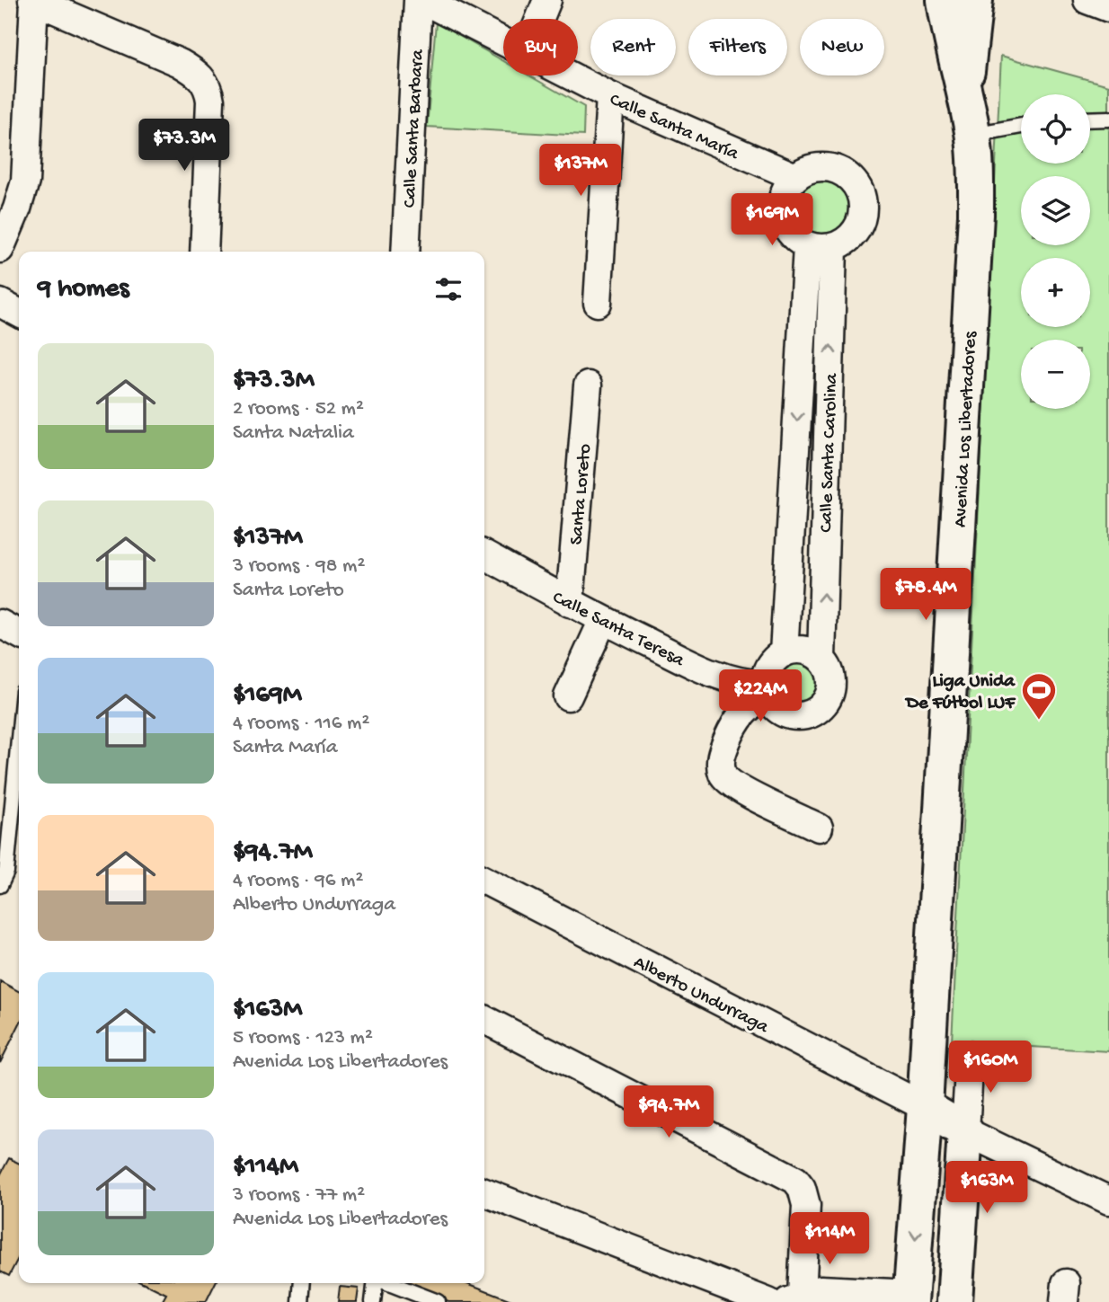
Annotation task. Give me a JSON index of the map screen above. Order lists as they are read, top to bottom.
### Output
{
  "streets": {
    "street": [
      "Calle Santa María",
      "Calle Santa Barbara",
      "Avenida Los Libertadores",
      "Calle Santa Carolina",
      "Santa Loreto",
      "Calle Santa Teresa",
      "Alberto Undurraga"
    ]
  },
  "crossings": [
    ["Calle Santa María", "Calle Santa Barbara"],
    ["Calle Santa María", "Calle Santa Carolina"],
    ["Avenida Los Libertadores", "Alberto Undurraga"],
    ["Calle Santa Carolina", "Calle Santa Teresa"],
    ["Santa Loreto", "Calle Santa Teresa"]
  ],
  "places": {
    "sports": ["Liga Unida De Fútbol LUF"]
  },
  "page": {
    "chip": [
      "Buy",
      "Rent",
      "Filters",
      "New"
    ],
    "map_buttons": ["+", "−"],
    "price": [
      "$73.3M",
      "$137M",
      "$169M",
      "$78.4M",
      "$224M",
      "$160M",
      "$94.7M",
      "$163M",
      "$114M"
    ],
    "heading": "9 homes",
    "list": [
      {
        "name": "$73.3M",
        "note": "2 rooms · 52 m² · Santa Natalia"
      },
      {
        "name": "$137M",
        "note": "3 rooms · 98 m² · Santa Loreto"
      },
      {
        "name": "$169M",
        "note": "4 rooms · 116 m² · Santa María"
      },
      {
        "name": "$94.7M",
        "note": "4 rooms · 96 m² · Alberto Undurraga"
      },
      {
        "name": "$163M",
        "note": "5 rooms · 123 m² · Avenida Los Libertadores"
      },
      {
        "name": "$114M",
        "note": "3 rooms · 77 m² · Avenida Los Libertadores"
      }
    ]
  }
}
